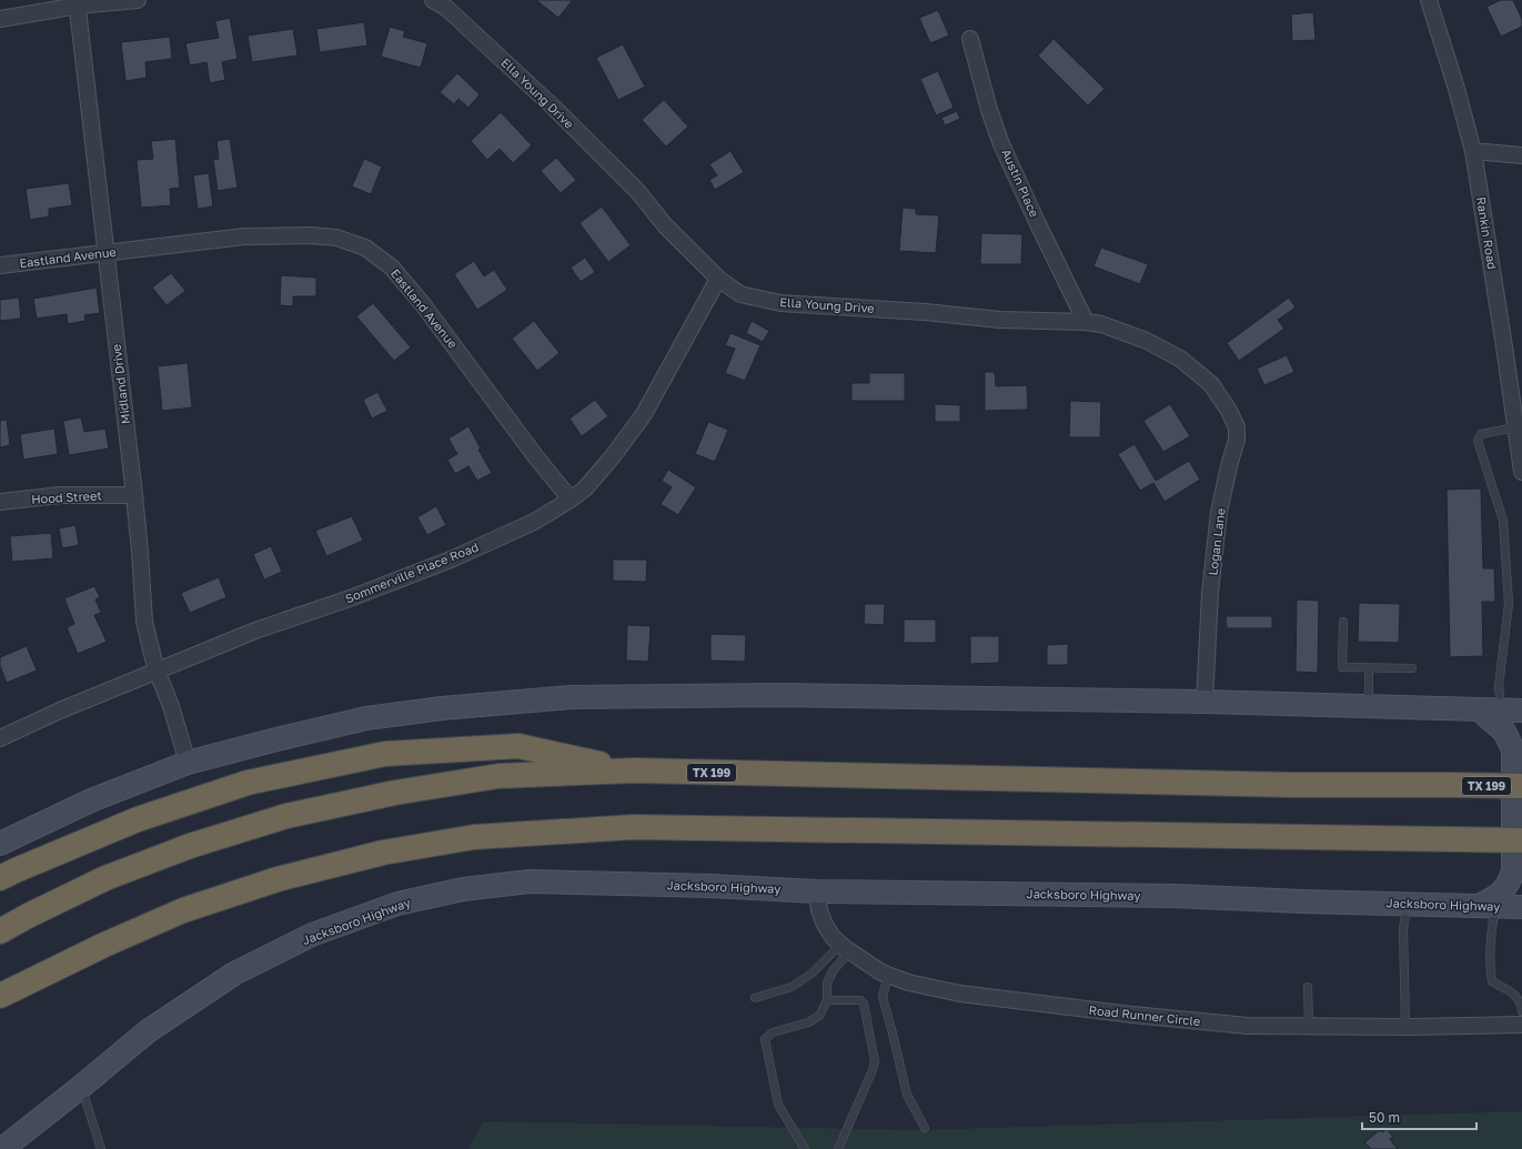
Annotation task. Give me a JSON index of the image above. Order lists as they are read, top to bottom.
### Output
{
  "streets": {
    "highway": ["TX 199"],
    "main road": ["Jacksboro Highway"],
    "street": [
      "Ella Young Drive",
      "Austin Place",
      "Rankin Road",
      "Eastland Avenue",
      "Midland Drive",
      "Hood Street",
      "Logan Lane",
      "Sommerville Place Road",
      "Road Runner Circle"
    ]
  },
  "crossings": [
    ["Ella Young Drive", "Austin Place"],
    ["Ella Young Drive", "Logan Lane"],
    ["Ella Young Drive", "Sommerville Place Road"],
    ["Eastland Avenue", "Midland Drive"],
    ["Eastland Avenue", "Sommerville Place Road"],
    ["Midland Drive", "Hood Street"],
    ["Midland Drive", "Sommerville Place Road"],
    ["Jacksboro Highway", "Road Runner Circle"]
  ],
  "scale_bar": "50 m"
}
